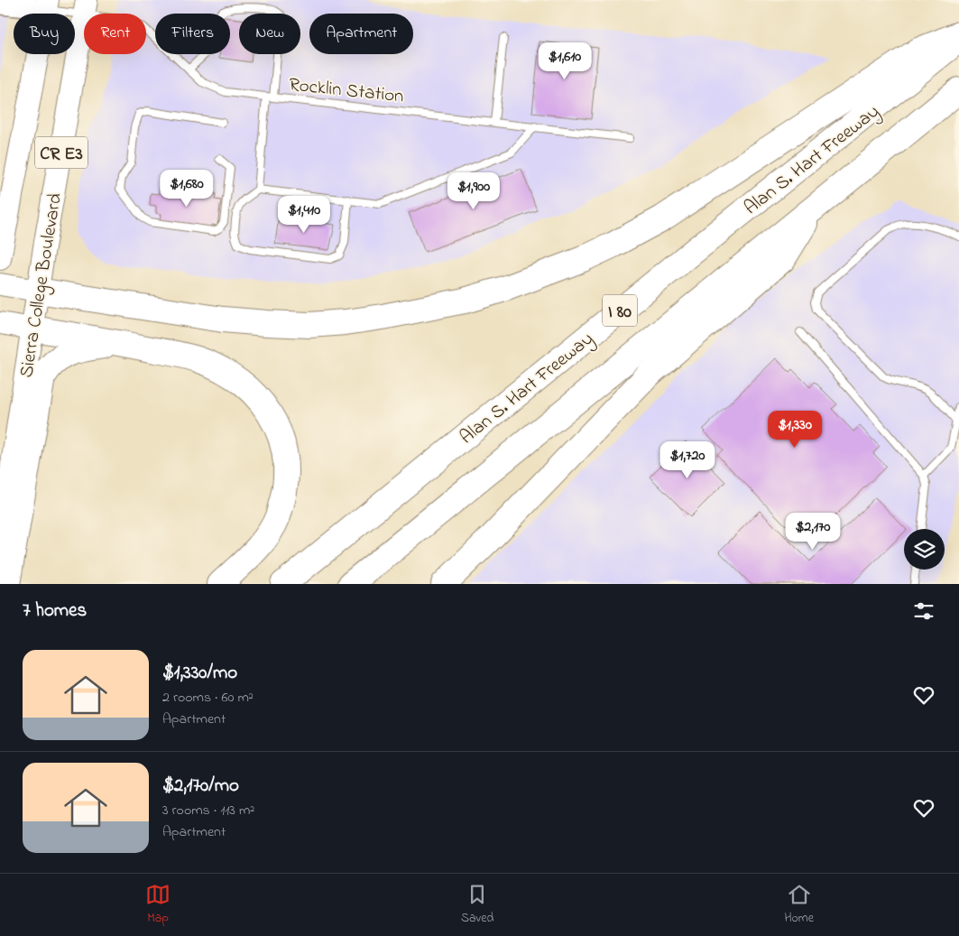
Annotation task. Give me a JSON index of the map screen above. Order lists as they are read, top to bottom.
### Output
{
  "streets": {
    "highway": ["Alan S. Hart Freeway", "I 80"],
    "main road": ["CR E3", "Sierra College Boulevard"],
    "lane": ["Rocklin Station"]
  },
  "crossings": [
    ["Rocklin Station", "CR E3"],
    ["Rocklin Station", "Sierra College Boulevard"]
  ],
  "page": {
    "chip": [
      "Buy",
      "Rent",
      "Filters",
      "New",
      "Apartment"
    ],
    "price": [
      "$1,610",
      "$1,680",
      "$1,900",
      "$1,410",
      "$1,330",
      "$1,720",
      "$2,170"
    ],
    "heading": "7 homes",
    "list": [
      {
        "name": "$1,330/mo",
        "note": "2 rooms · 60 m² · Apartment"
      },
      {
        "name": "$2,170/mo",
        "note": "3 rooms · 113 m² · Apartment"
      }
    ],
    "tabs": ["Map", "Saved", "Home"]
  }
}
